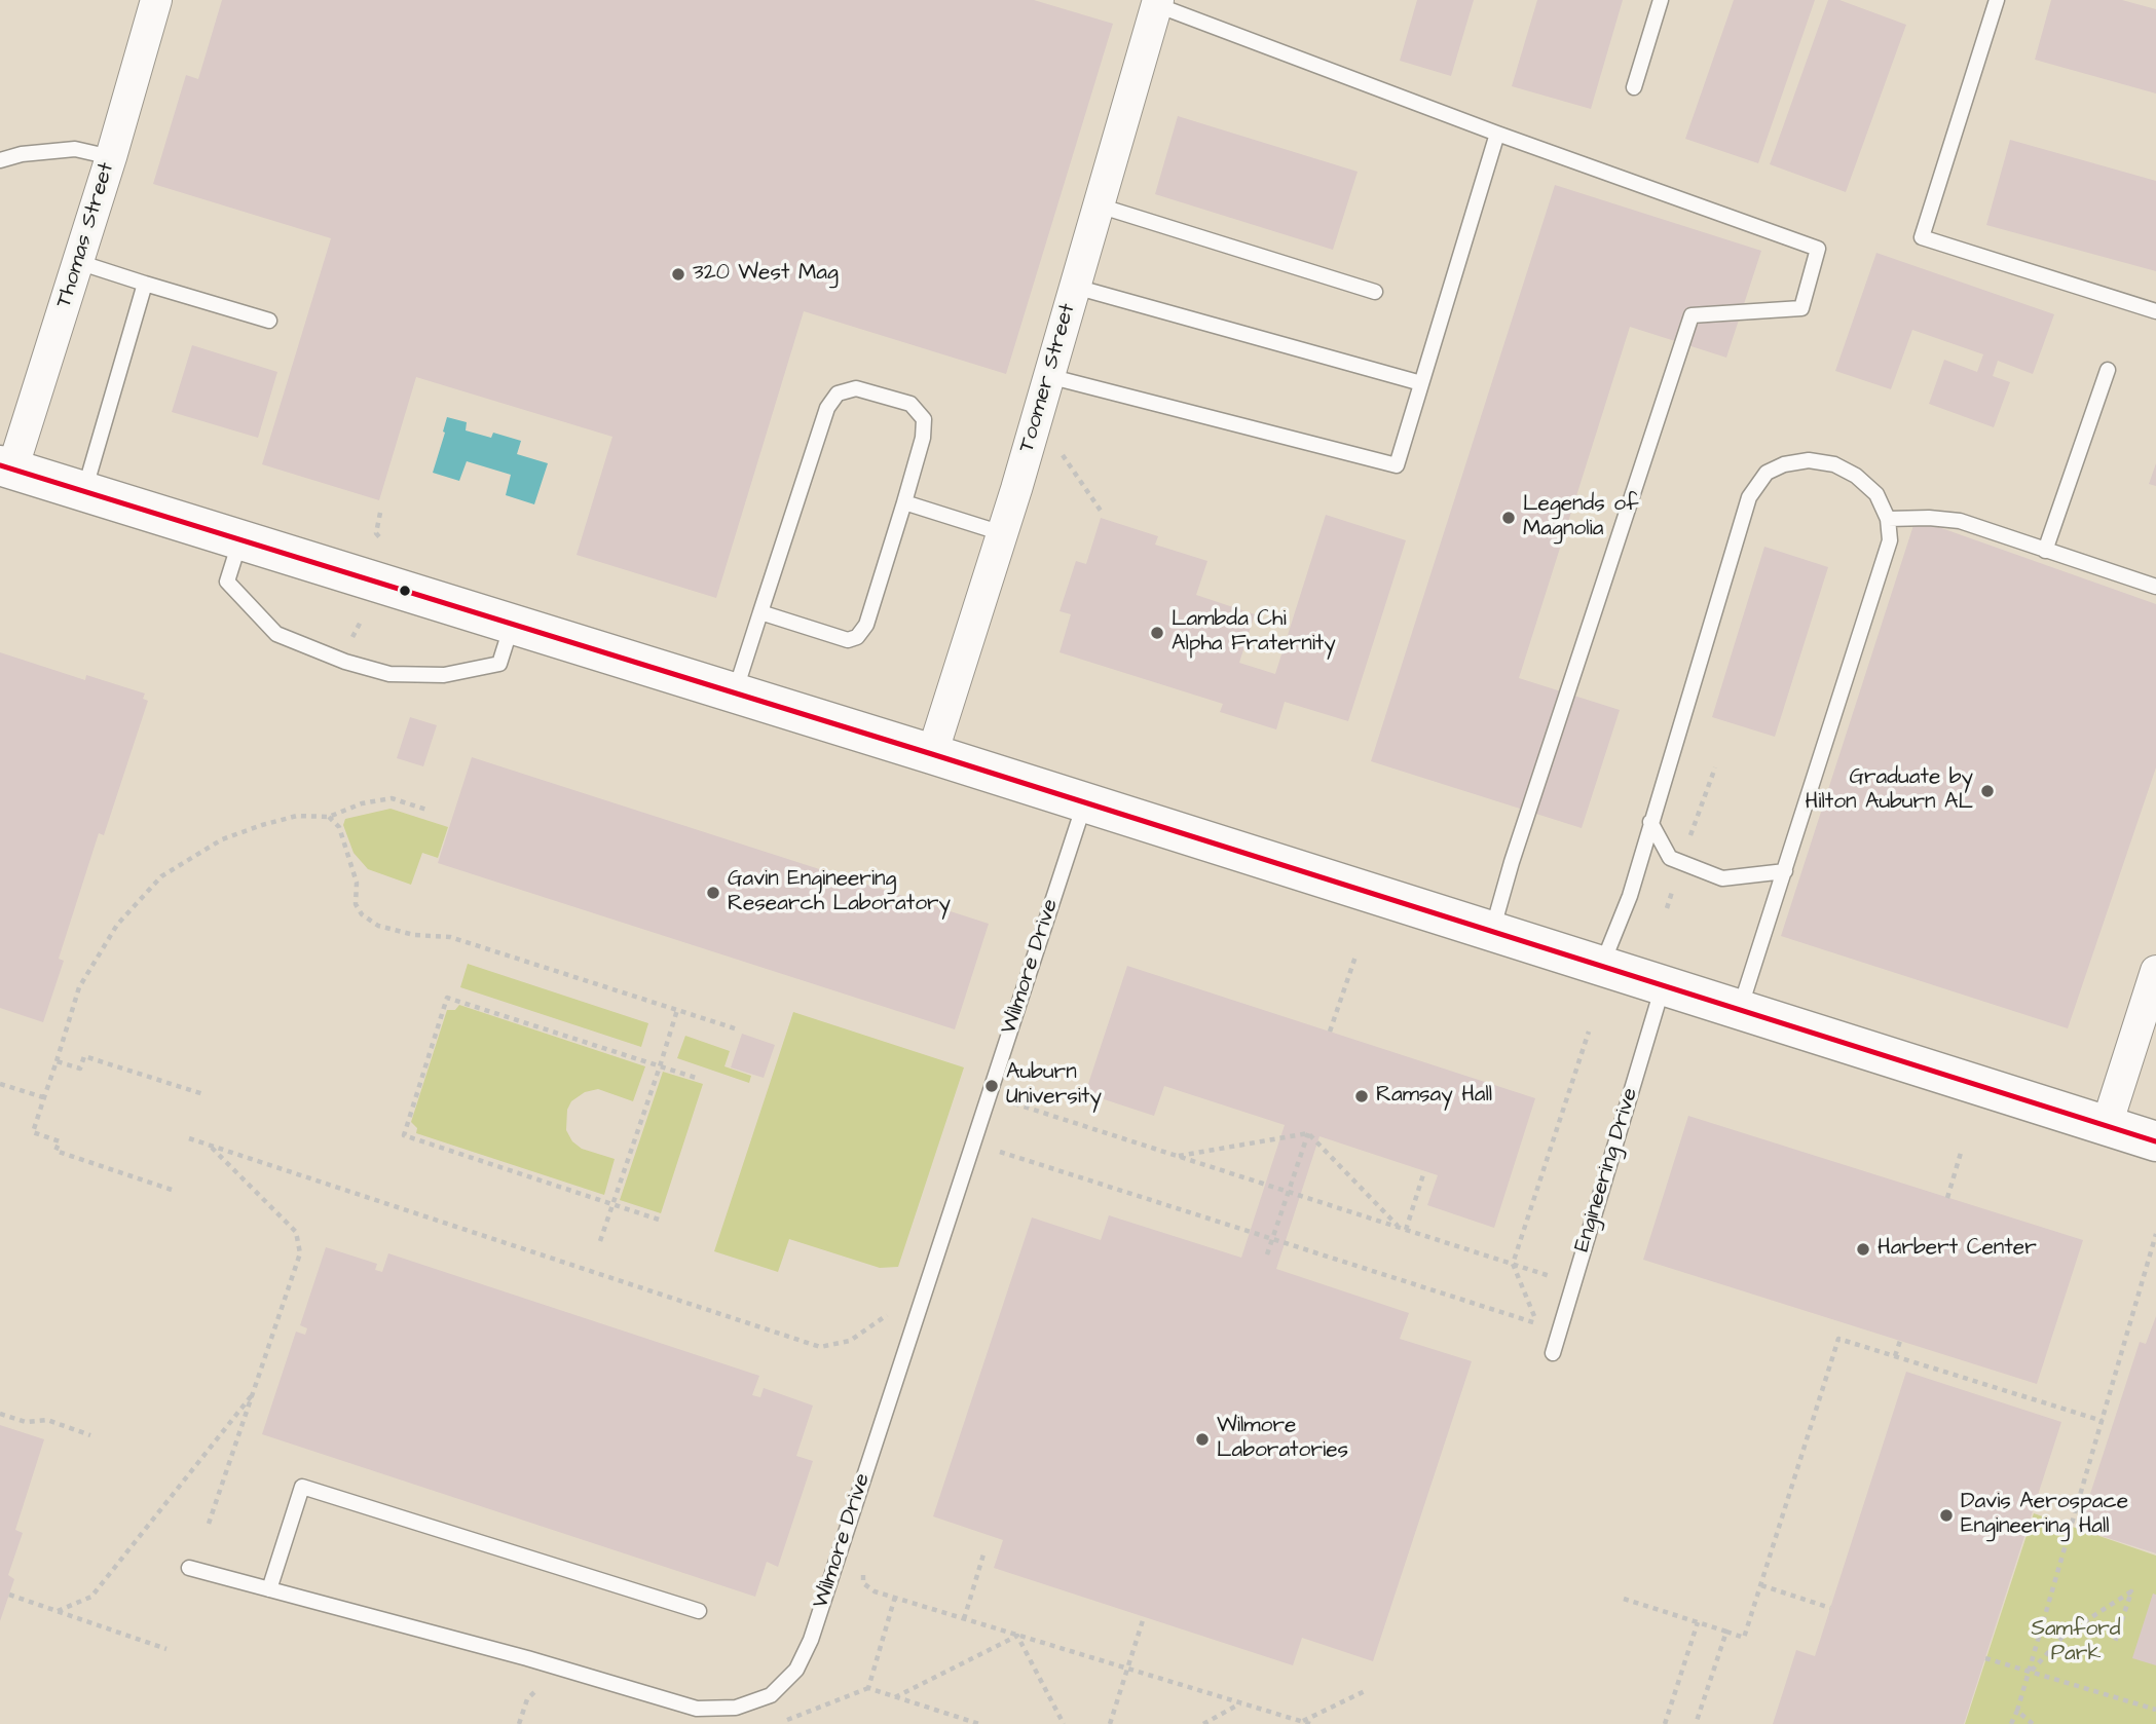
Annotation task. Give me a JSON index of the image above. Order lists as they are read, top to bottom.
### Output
{
  "streets": {
    "street": ["Thomas Street", "Toomer Street"],
    "lane": ["Wilmore Drive", "Engineering Drive"]
  },
  "parks": ["Samford Park"],
  "places": [
    "320 West Mag",
    "Legends of Magnolia",
    "Lambda Chi Alpha Fraternity",
    "Graduate by Hilton Auburn AL",
    "Gavin Engineering Research Laboratory",
    "Auburn University",
    "Ramsay Hall",
    "Harbert Center",
    "Wilmore Laboratories",
    "Davis Aerospace Engineering Hall"
  ]
}
